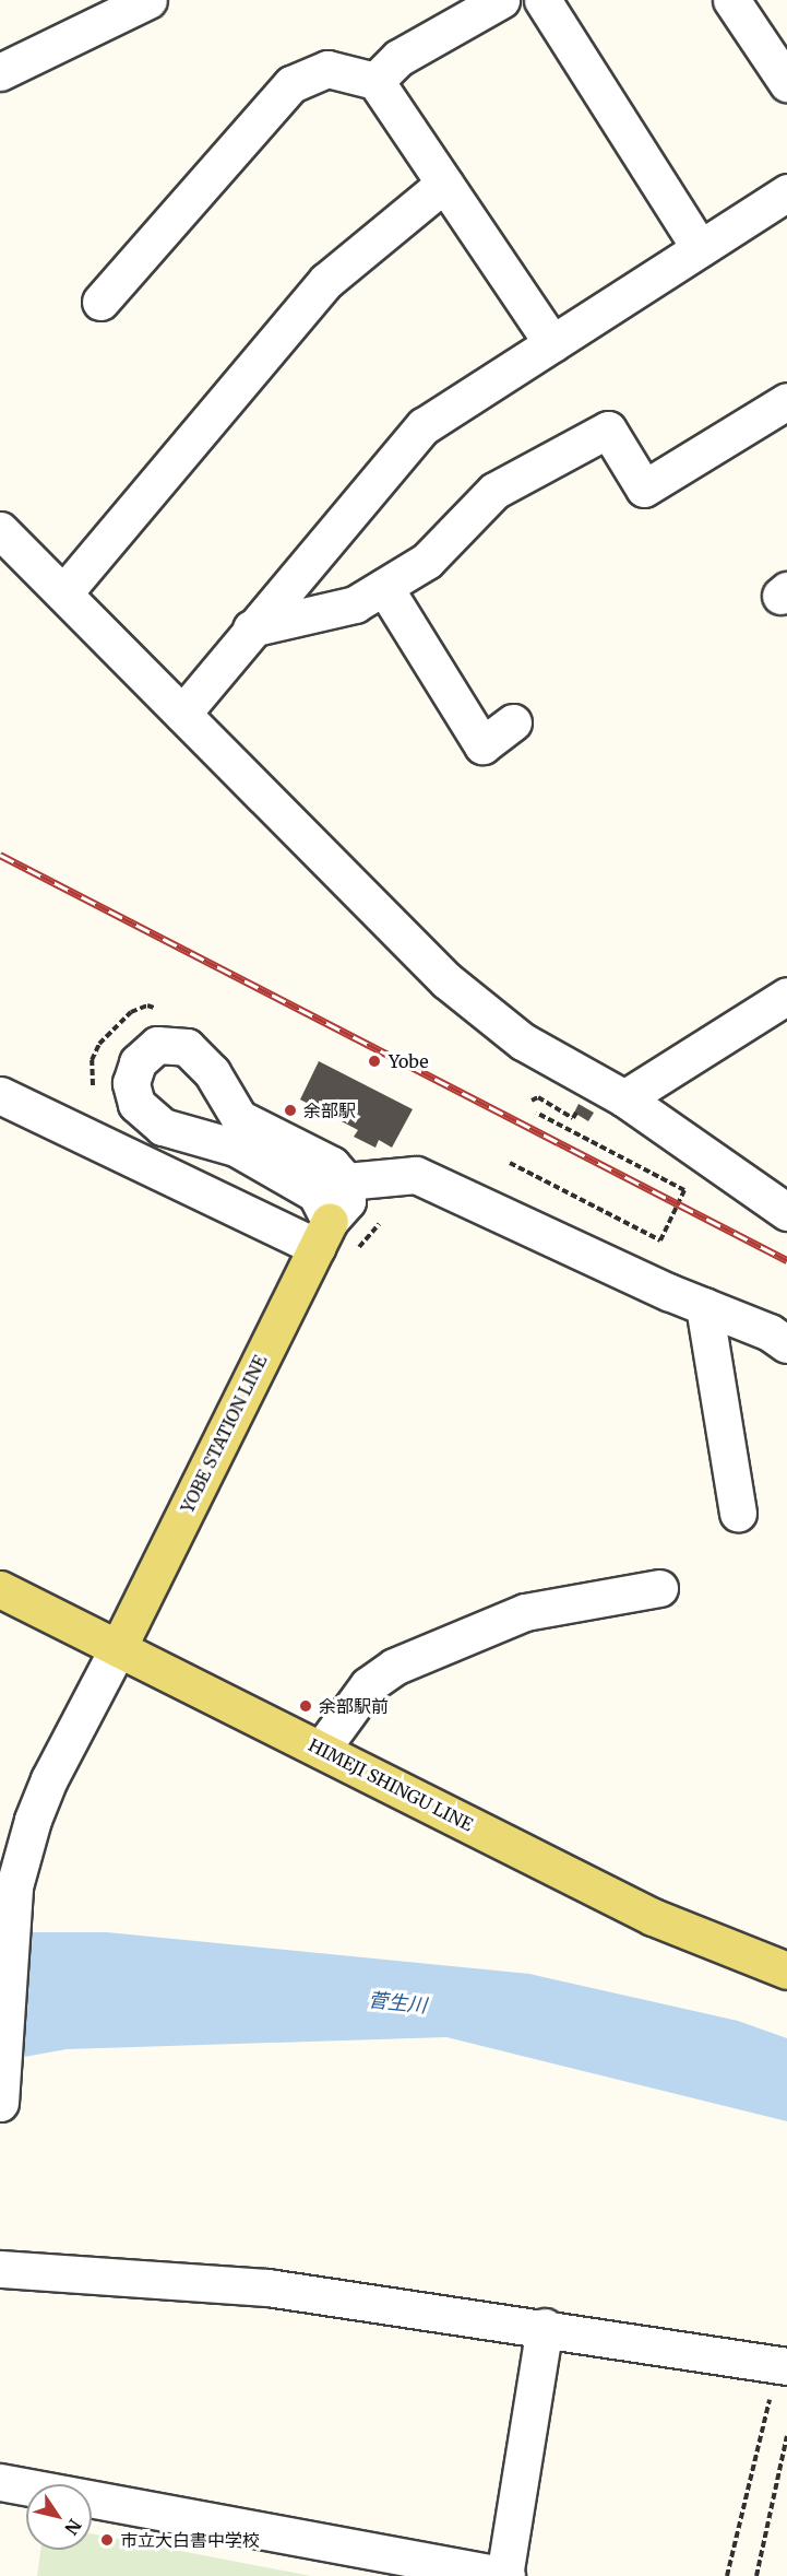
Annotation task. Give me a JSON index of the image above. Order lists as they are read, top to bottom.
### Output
{
  "streets": {
    "main road": ["YOBE STATION LINE", "HIMEJI SHINGU LINE"]
  },
  "crossings": [
    ["YOBE STATION LINE", "HIMEJI SHINGU LINE"]
  ],
  "water": ["菅生川"],
  "places": [
    "Yobe",
    "余部駅",
    "余部駅前",
    "市立大白書中学校"
  ],
  "north": "bottom right"
}
